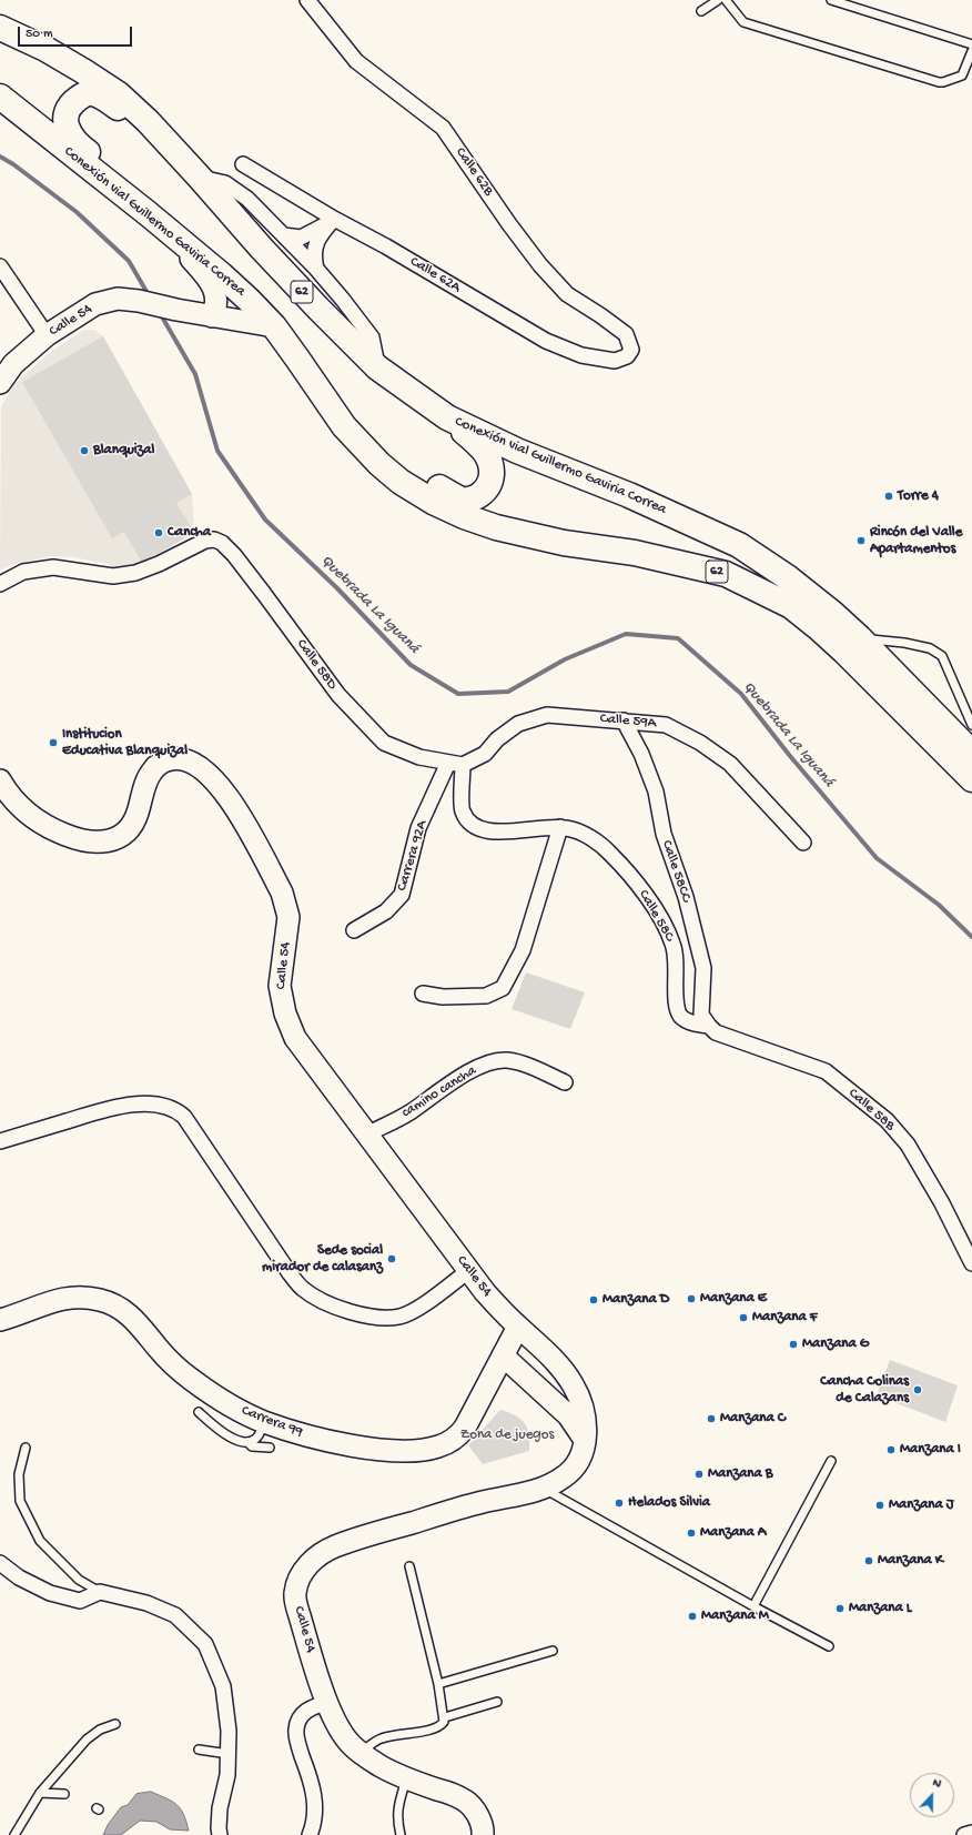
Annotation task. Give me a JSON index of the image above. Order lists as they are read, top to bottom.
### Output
{
  "streets": {
    "highway": ["Conexión vial Guillermo Gaviria Correa", "62"],
    "street": [
      "Calle 62B",
      "Calle 62A",
      "Calle 54",
      "Calle 58D",
      "Calle 59A",
      "Carrera 92A",
      "Calle 58CC",
      "Calle 58C",
      "camino cancha",
      "Calle 58B",
      "Carrera 99"
    ]
  },
  "crossings": [
    ["Calle 62B", "Calle 62A"],
    ["Conexión vial Guillermo Gaviria Correa", "Calle 54"],
    ["Calle 54", "camino cancha"],
    ["Calle 54", "Carrera 99"],
    ["Calle 58D", "Calle 59A"],
    ["Calle 58D", "Carrera 92A"],
    ["Calle 58D", "Calle 58C"],
    ["Calle 59A", "Carrera 92A"],
    ["Calle 59A", "Calle 58CC"],
    ["Calle 59A", "Calle 58C"],
    ["Carrera 92A", "Calle 58C"],
    ["Calle 58CC", "Calle 58C"],
    ["Calle 58CC", "Calle 58B"],
    ["Calle 58C", "Calle 58B"]
  ],
  "water": ["Quebrada La Iguaná"],
  "parks": ["Zona de juegos"],
  "places": [
    "Blanquizal",
    "Torre 4",
    "Cancha",
    "Rincón del Valle Apartamentos",
    "Institucion Educativa Blanquizal",
    "Sede social mirador de calasanz",
    "Manzana E",
    "Manzana D",
    "Manzana F",
    "Manzana G",
    "Cancha Colinas de Calazans",
    "Manzana C",
    "Manzana I",
    "Manzana B",
    "Helados Silvia",
    "Manzana J",
    "Manzana A",
    "Manzana K",
    "Manzana L",
    "Manzana M"
  ],
  "scale_bar": "50 m",
  "north": "top"
}
